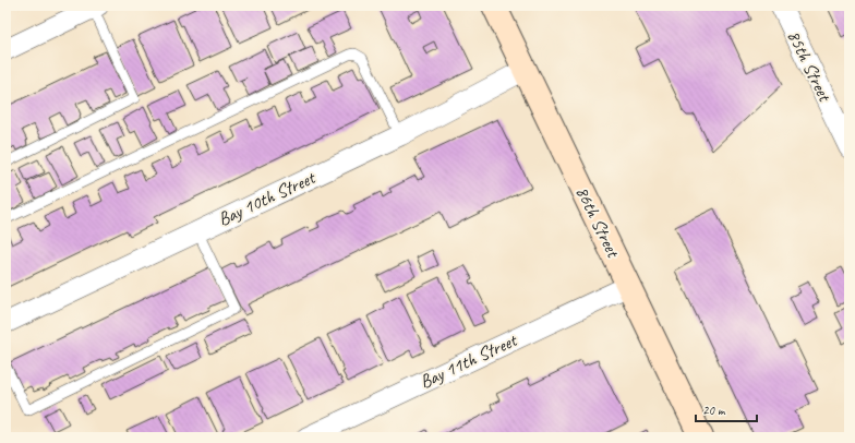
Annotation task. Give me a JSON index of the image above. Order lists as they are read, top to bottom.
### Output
{
  "streets": {
    "main road": ["86th Street"],
    "street": ["85th Street", "Bay 10th Street", "Bay 11th Street"]
  },
  "crossings": [
    ["Bay 10th Street", "86th Street"],
    ["86th Street", "Bay 11th Street"]
  ],
  "scale_bar": "20 m"
}
